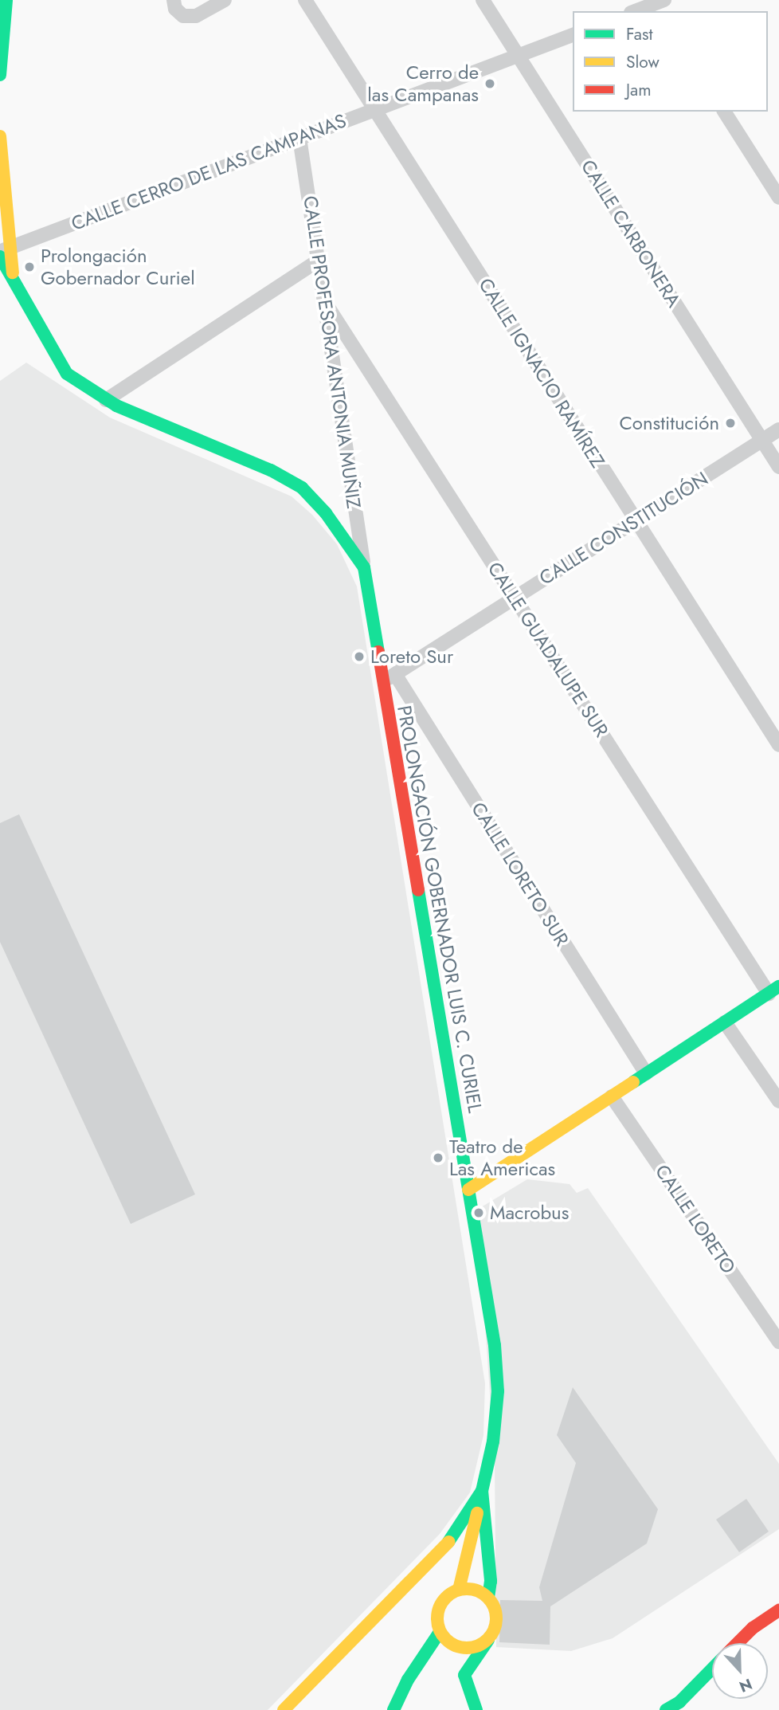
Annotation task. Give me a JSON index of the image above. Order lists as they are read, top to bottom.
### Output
{
  "streets": {
    "main road": ["PROLONGACIÓN GOBERNADOR LUIS C. CURIEL"],
    "street": [
      "CALLE CERRO DE LAS CAMPANAS",
      "CALLE CARBONERA",
      "CALLE PROFESORA ANTONIA MUÑIZ",
      "CALLE IGNACIO RAMÍREZ",
      "CALLE CONSTITUCIÓN",
      "CALLE GUADALUPE SUR",
      "CALLE LORETO SUR",
      "CALLE LORETO"
    ]
  },
  "crossings": [
    ["CALLE CERRO DE LAS CAMPANAS", "CALLE CARBONERA"],
    ["CALLE CERRO DE LAS CAMPANAS", "CALLE PROFESORA ANTONIA MUÑIZ"],
    ["CALLE CERRO DE LAS CAMPANAS", "CALLE IGNACIO RAMÍREZ"],
    ["CALLE CERRO DE LAS CAMPANAS", "PROLONGACIÓN GOBERNADOR LUIS C. CURIEL"],
    ["CALLE CARBONERA", "CALLE CONSTITUCIÓN"],
    ["CALLE PROFESORA ANTONIA MUÑIZ", "CALLE GUADALUPE SUR"],
    ["CALLE PROFESORA ANTONIA MUÑIZ", "PROLONGACIÓN GOBERNADOR LUIS C. CURIEL"],
    ["CALLE IGNACIO RAMÍREZ", "CALLE CONSTITUCIÓN"],
    ["CALLE CONSTITUCIÓN", "CALLE GUADALUPE SUR"],
    ["CALLE CONSTITUCIÓN", "CALLE LORETO SUR"],
    ["CALLE CONSTITUCIÓN", "PROLONGACIÓN GOBERNADOR LUIS C. CURIEL"],
    ["CALLE LORETO SUR", "PROLONGACIÓN GOBERNADOR LUIS C. CURIEL"]
  ],
  "places": [
    "Cerro de las Campanas",
    "Prolongación Gobernador Curiel",
    "Constitución",
    "Loreto Sur",
    "Teatro de Las Americas",
    "Macrobus"
  ],
  "legend": ["Fast", "Slow", "Jam"],
  "north": "bottom"
}
